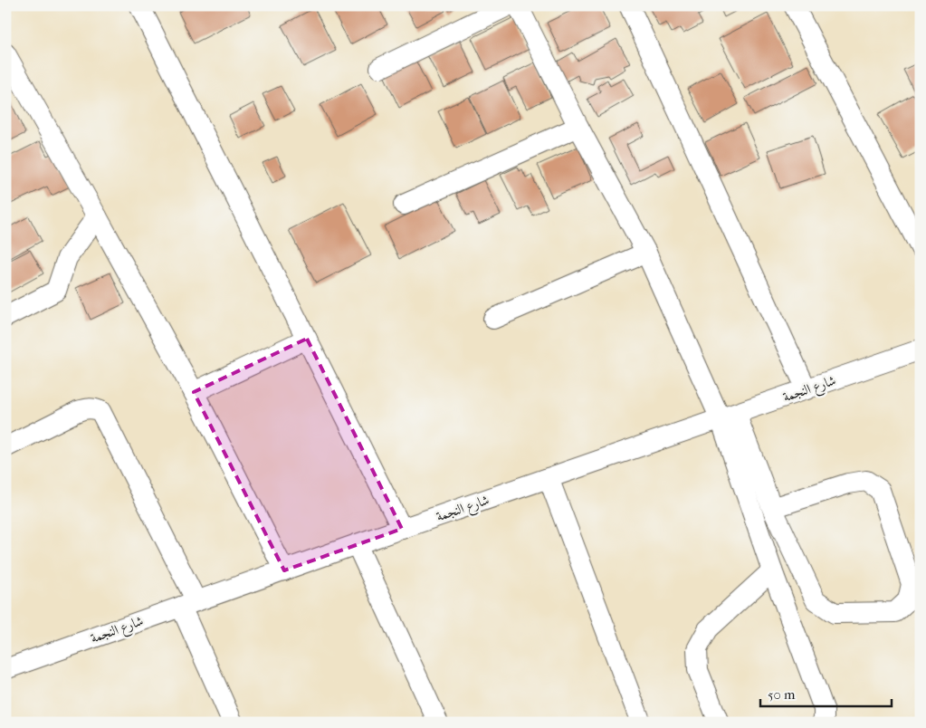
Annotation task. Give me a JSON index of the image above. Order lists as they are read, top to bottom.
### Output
{
  "streets": {
    "street": ["شارع النجمة"]
  },
  "scale_bar": "50 m"
}
